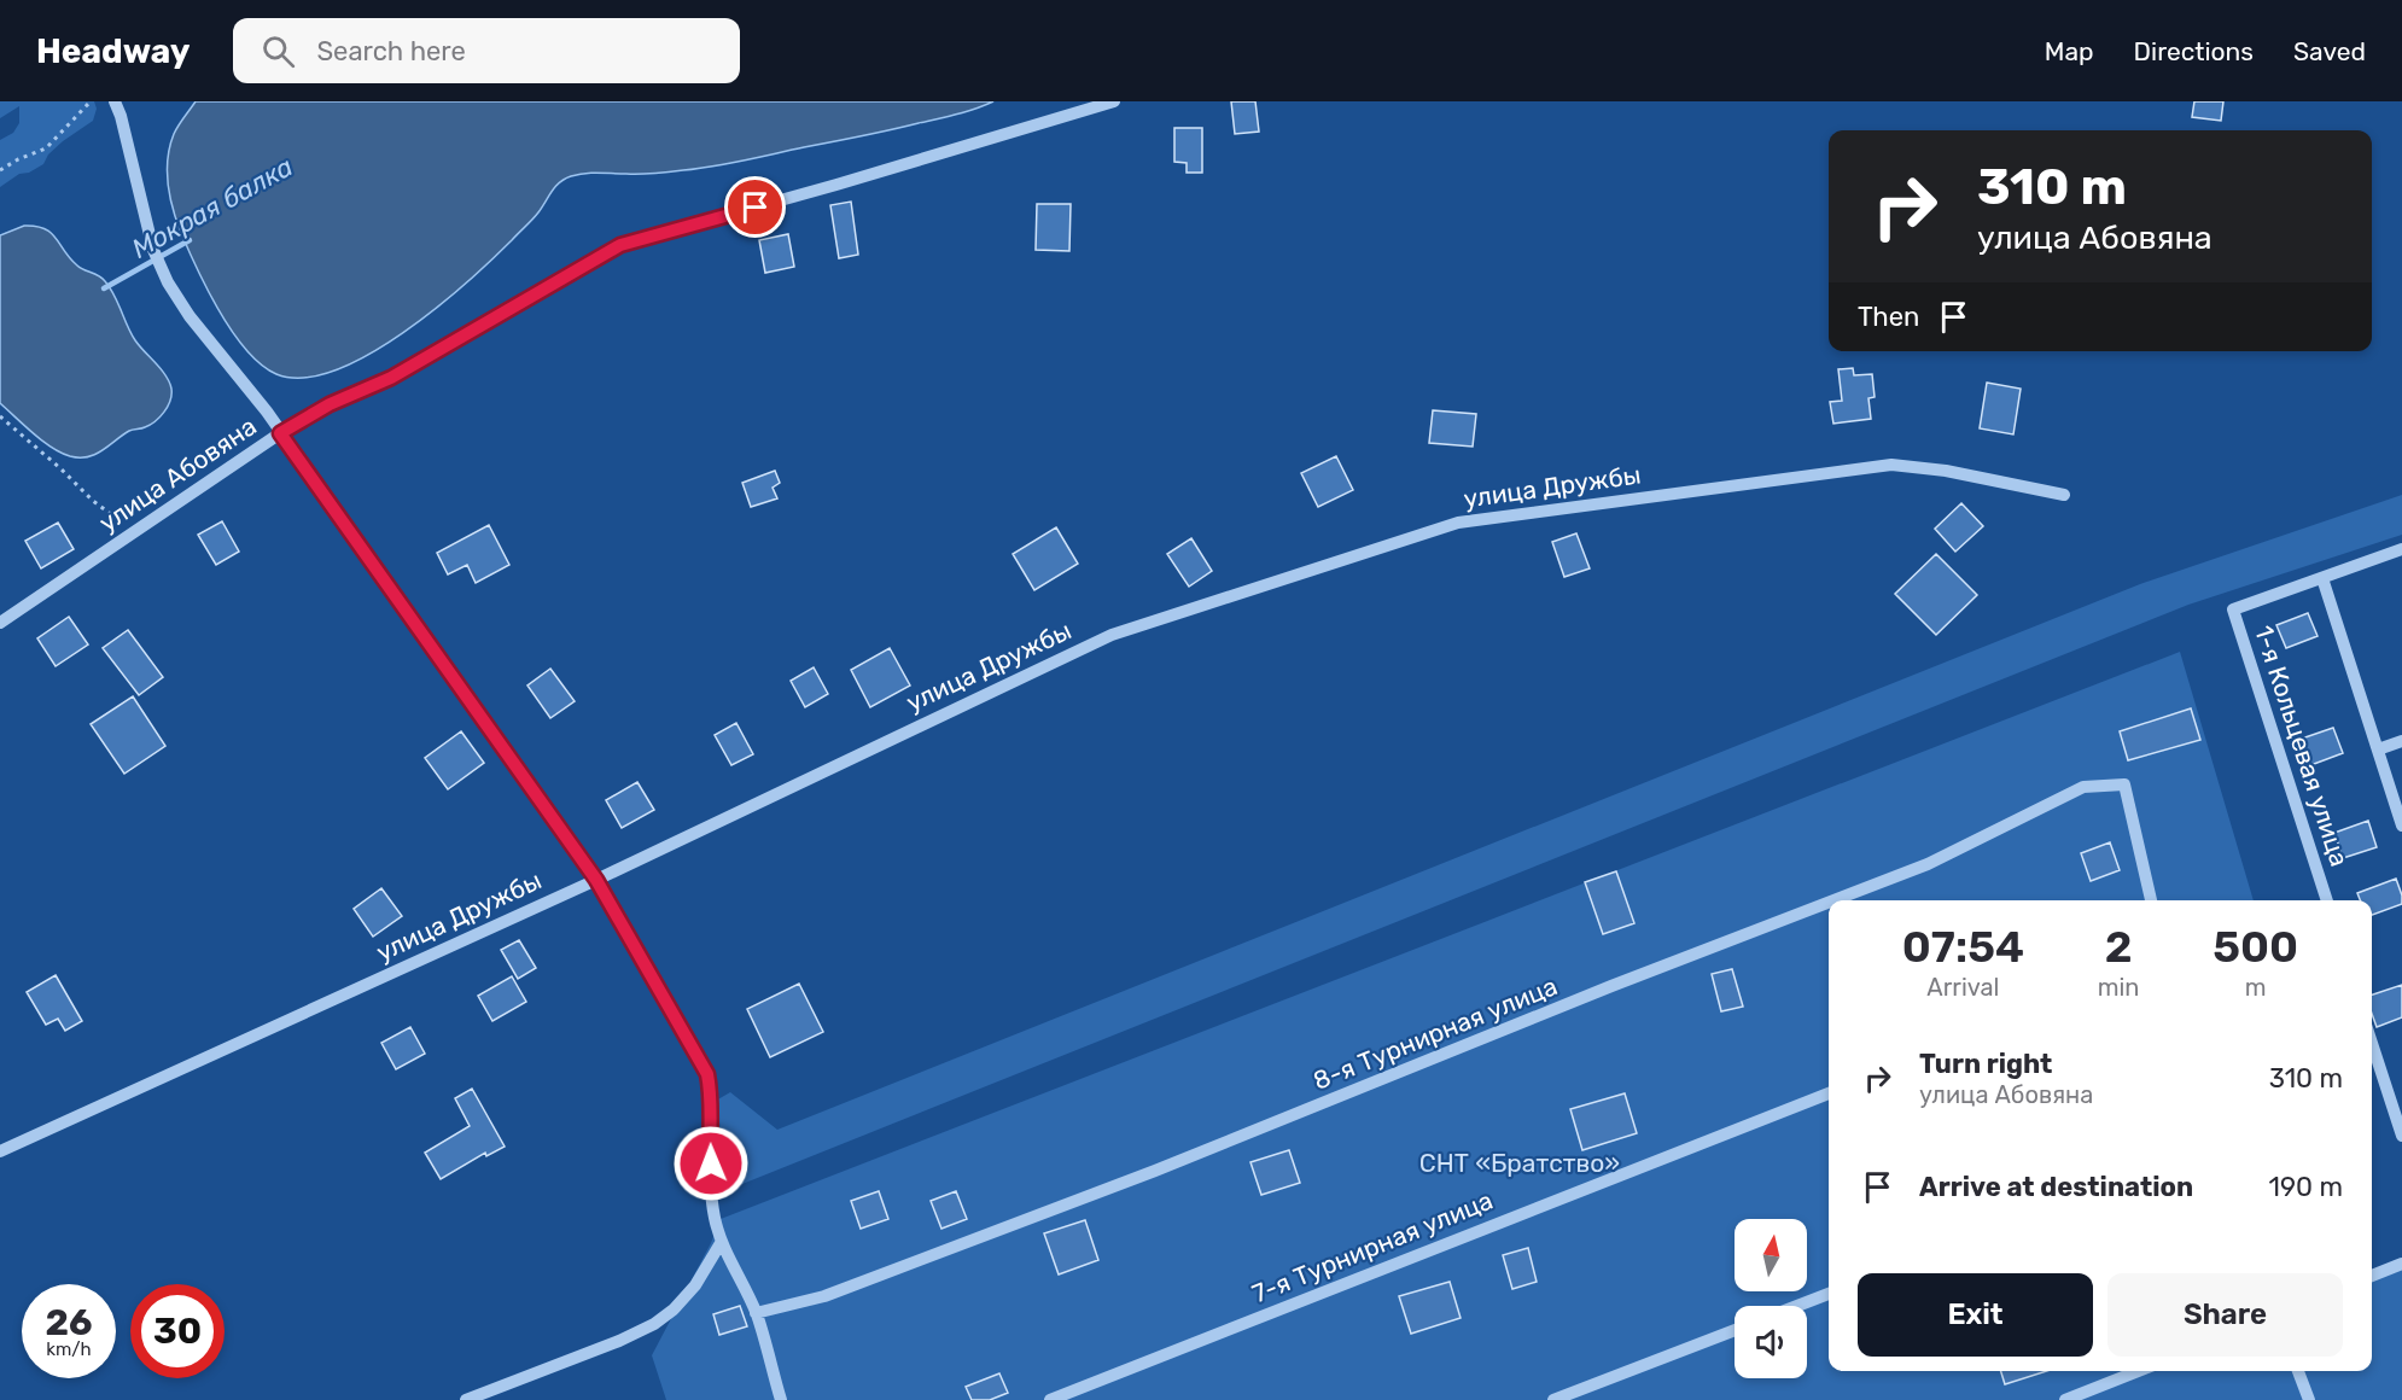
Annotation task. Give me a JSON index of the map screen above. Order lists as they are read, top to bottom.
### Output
{
  "streets": {
    "street": [
      "улица Абовяна",
      "улица Дружбы",
      "1-я Кольцевая улица",
      "8-я Турнирная улица",
      "7-я Турнирная улица"
    ]
  },
  "water": ["Мокрая балка"],
  "parks": ["СНТ «Братство»"],
  "north": "top",
  "page": {
    "header": "Headway",
    "search": "Search here",
    "nav": ["Map", "Directions", "Saved"],
    "turn": ["310 m", "улица Абовяна"],
    "then": "Then",
    "eta": [
      "07:54",
      "Arrival",
      "2",
      "min",
      "500",
      "m"
    ],
    "list": [
      {
        "name": "Turn right",
        "note": "улица Абовяна",
        "value": "310 m"
      },
      {
        "name": "Arrive at destination",
        "value": "190 m"
      }
    ],
    "buttons": ["Exit", "Share"],
    "speed": "26 km/h",
    "limit": "30"
  }
}
